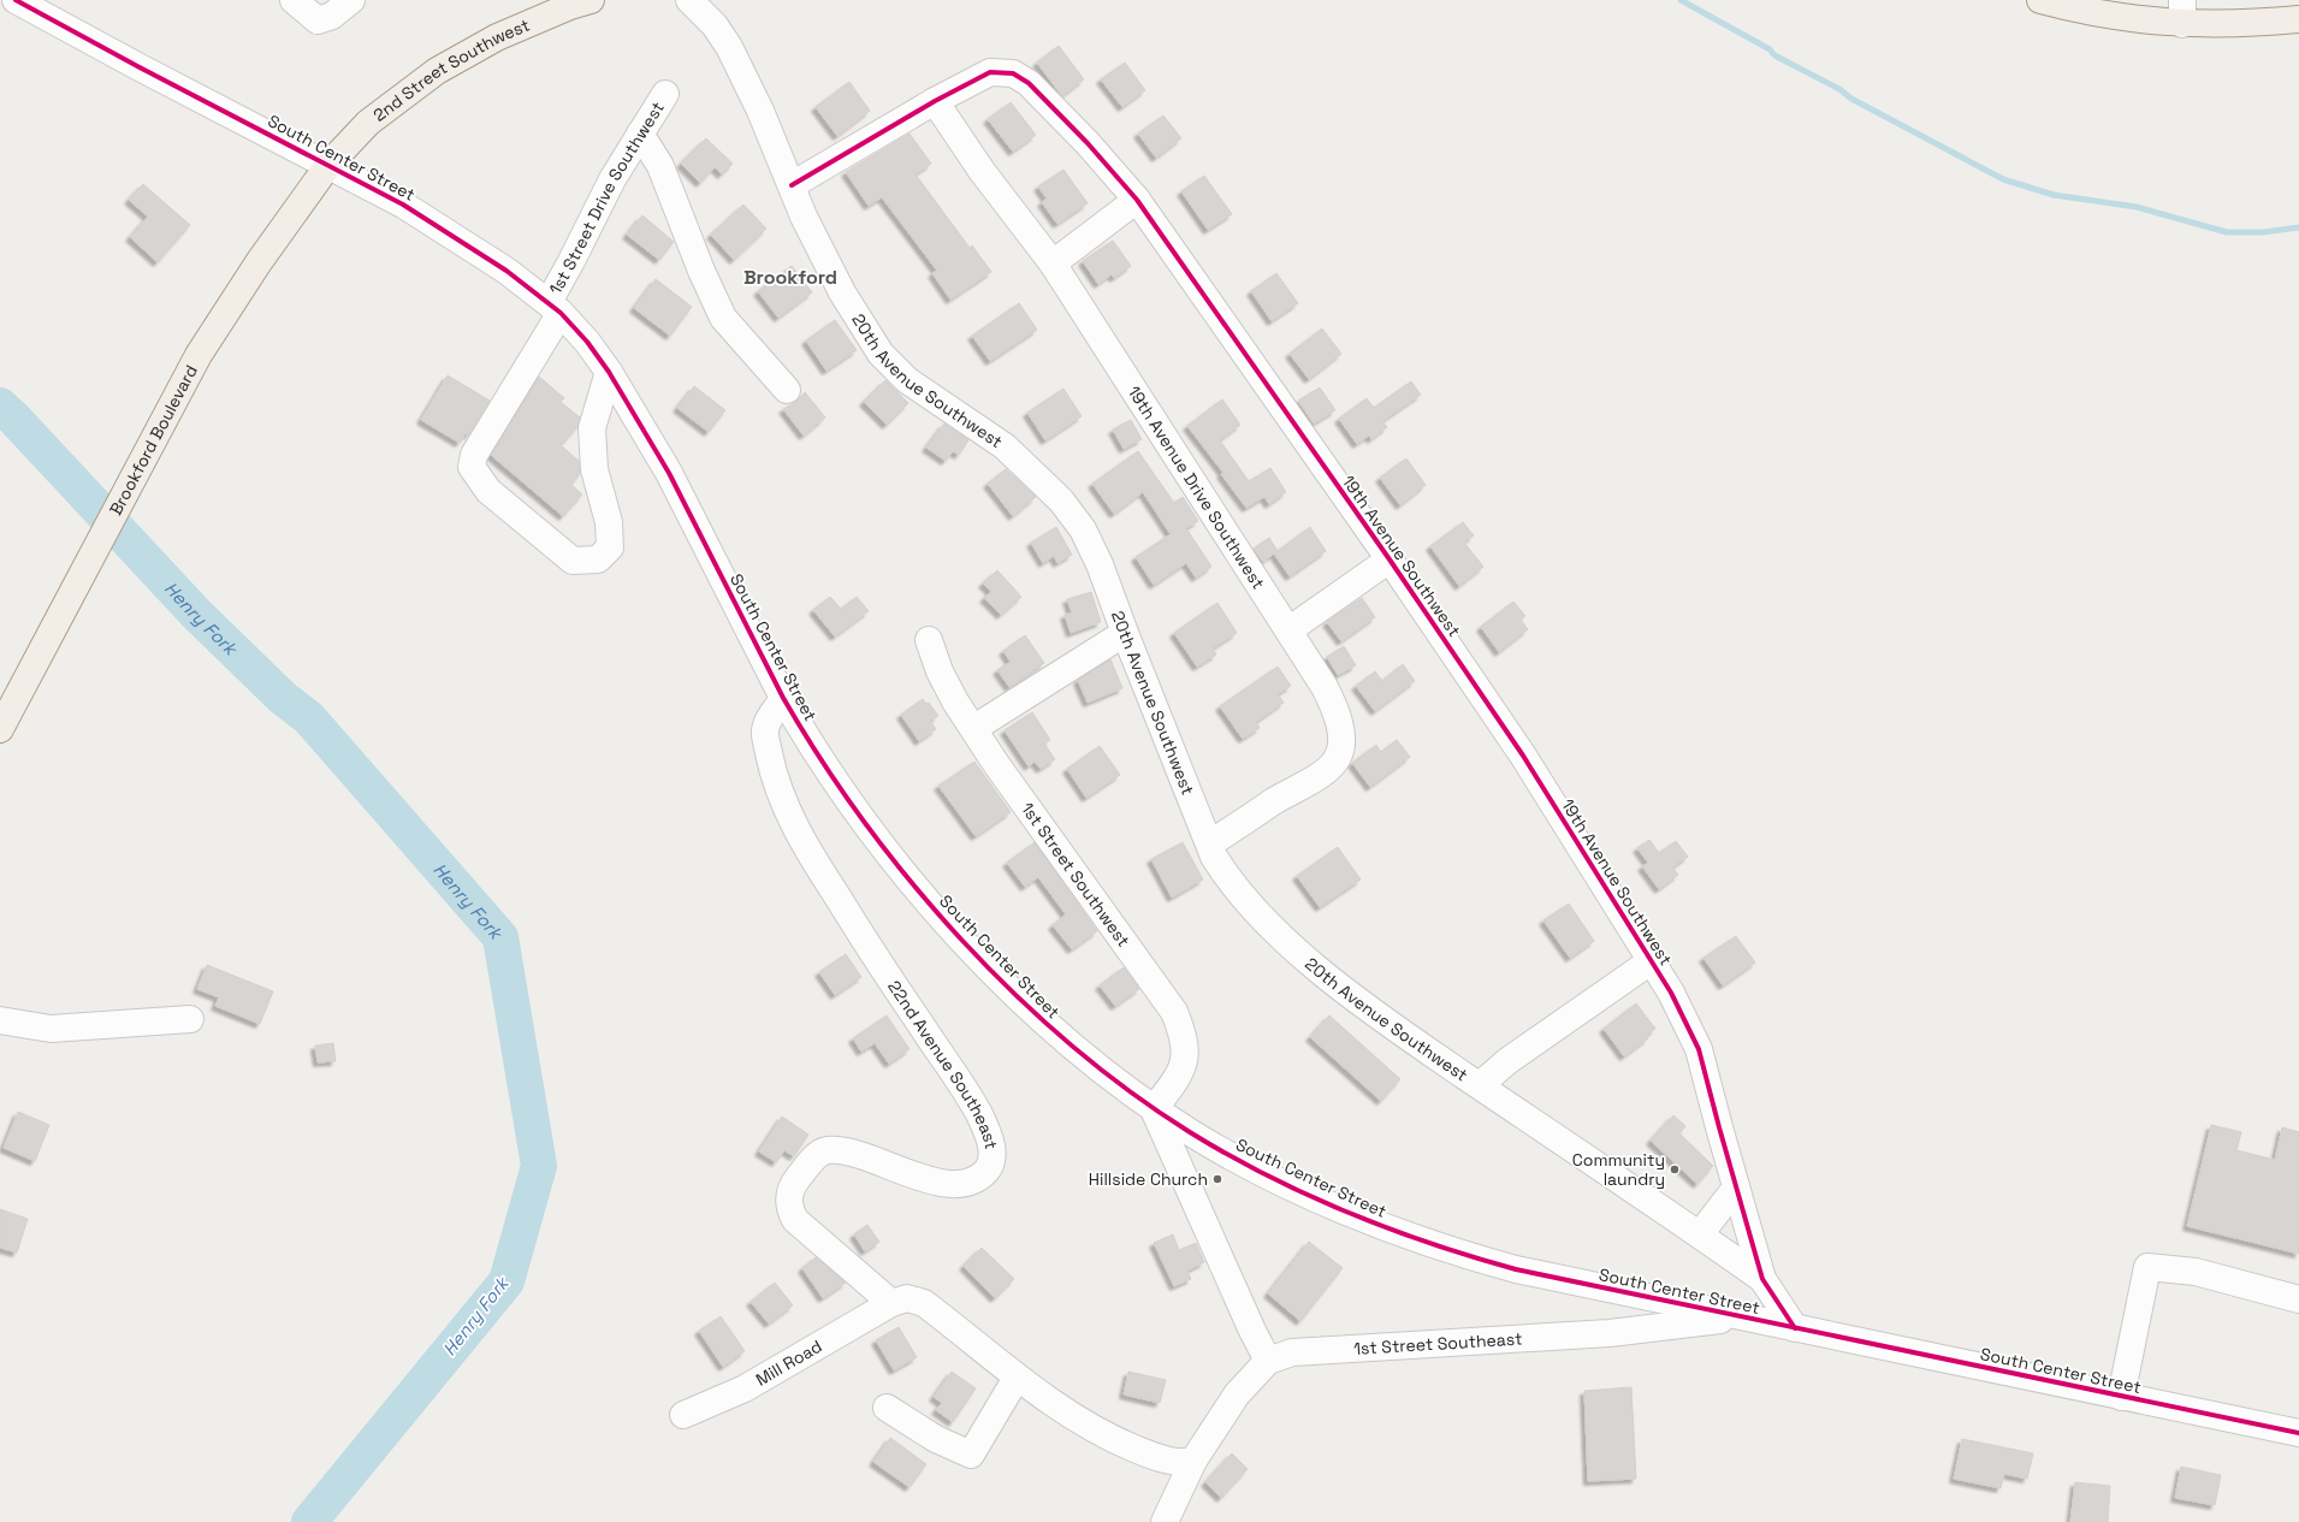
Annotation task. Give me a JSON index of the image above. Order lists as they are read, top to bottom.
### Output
{
  "streets": {
    "main road": ["2nd Street Southwest", "Brookford Boulevard"],
    "street": [
      "South Center Street",
      "1st Street Drive Southwest",
      "20th Avenue Southwest",
      "19th Avenue Drive Southwest",
      "19th Avenue Southwest",
      "1st Street Southwest",
      "22nd Avenue Southeast",
      "1st Street Southeast",
      "Mill Road"
    ]
  },
  "crossings": [
    ["2nd Street Southwest", "South Center Street"],
    ["2nd Street Southwest", "Brookford Boulevard"],
    ["South Center Street", "1st Street Drive Southwest"],
    ["South Center Street", "Brookford Boulevard"],
    ["South Center Street", "19th Avenue Southwest"],
    ["South Center Street", "1st Street Southwest"],
    ["South Center Street", "22nd Avenue Southeast"],
    ["South Center Street", "1st Street Southeast"],
    ["20th Avenue Southwest", "19th Avenue Drive Southwest"],
    ["20th Avenue Southwest", "19th Avenue Southwest"],
    ["19th Avenue Drive Southwest", "19th Avenue Southwest"],
    ["22nd Avenue Southeast", "Mill Road"]
  ],
  "districts": ["Brookford"],
  "water": ["Henry Fork"],
  "places": ["Community laundry", "Hillside Church"]
}
